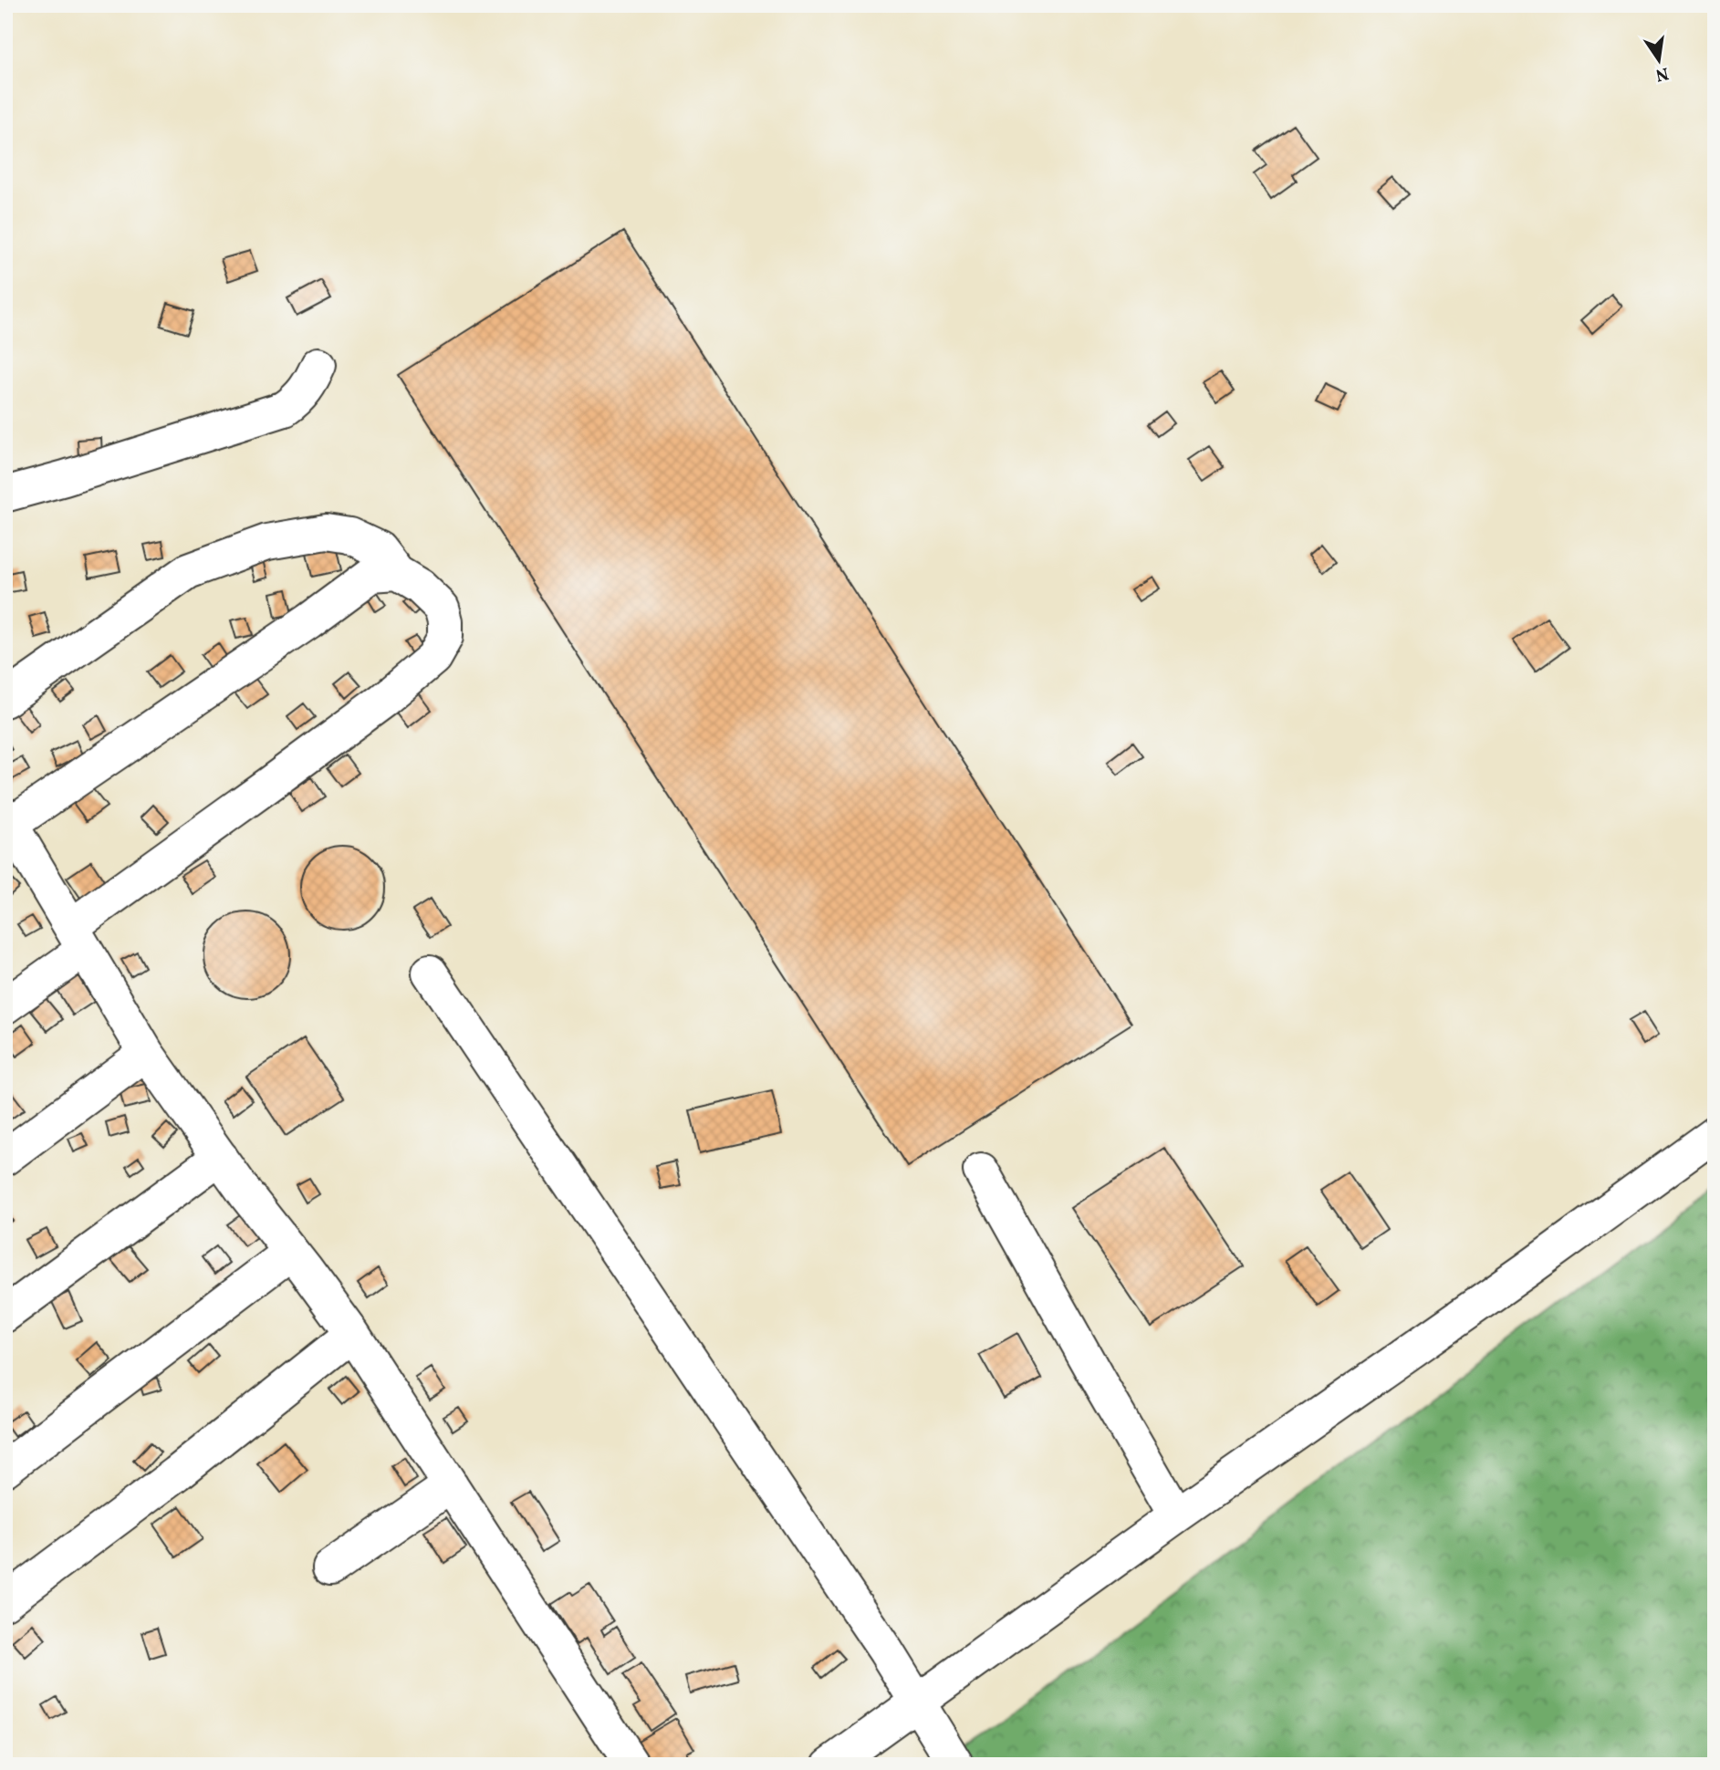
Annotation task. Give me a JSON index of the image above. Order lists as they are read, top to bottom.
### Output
{
  "north": "bottom"
}
